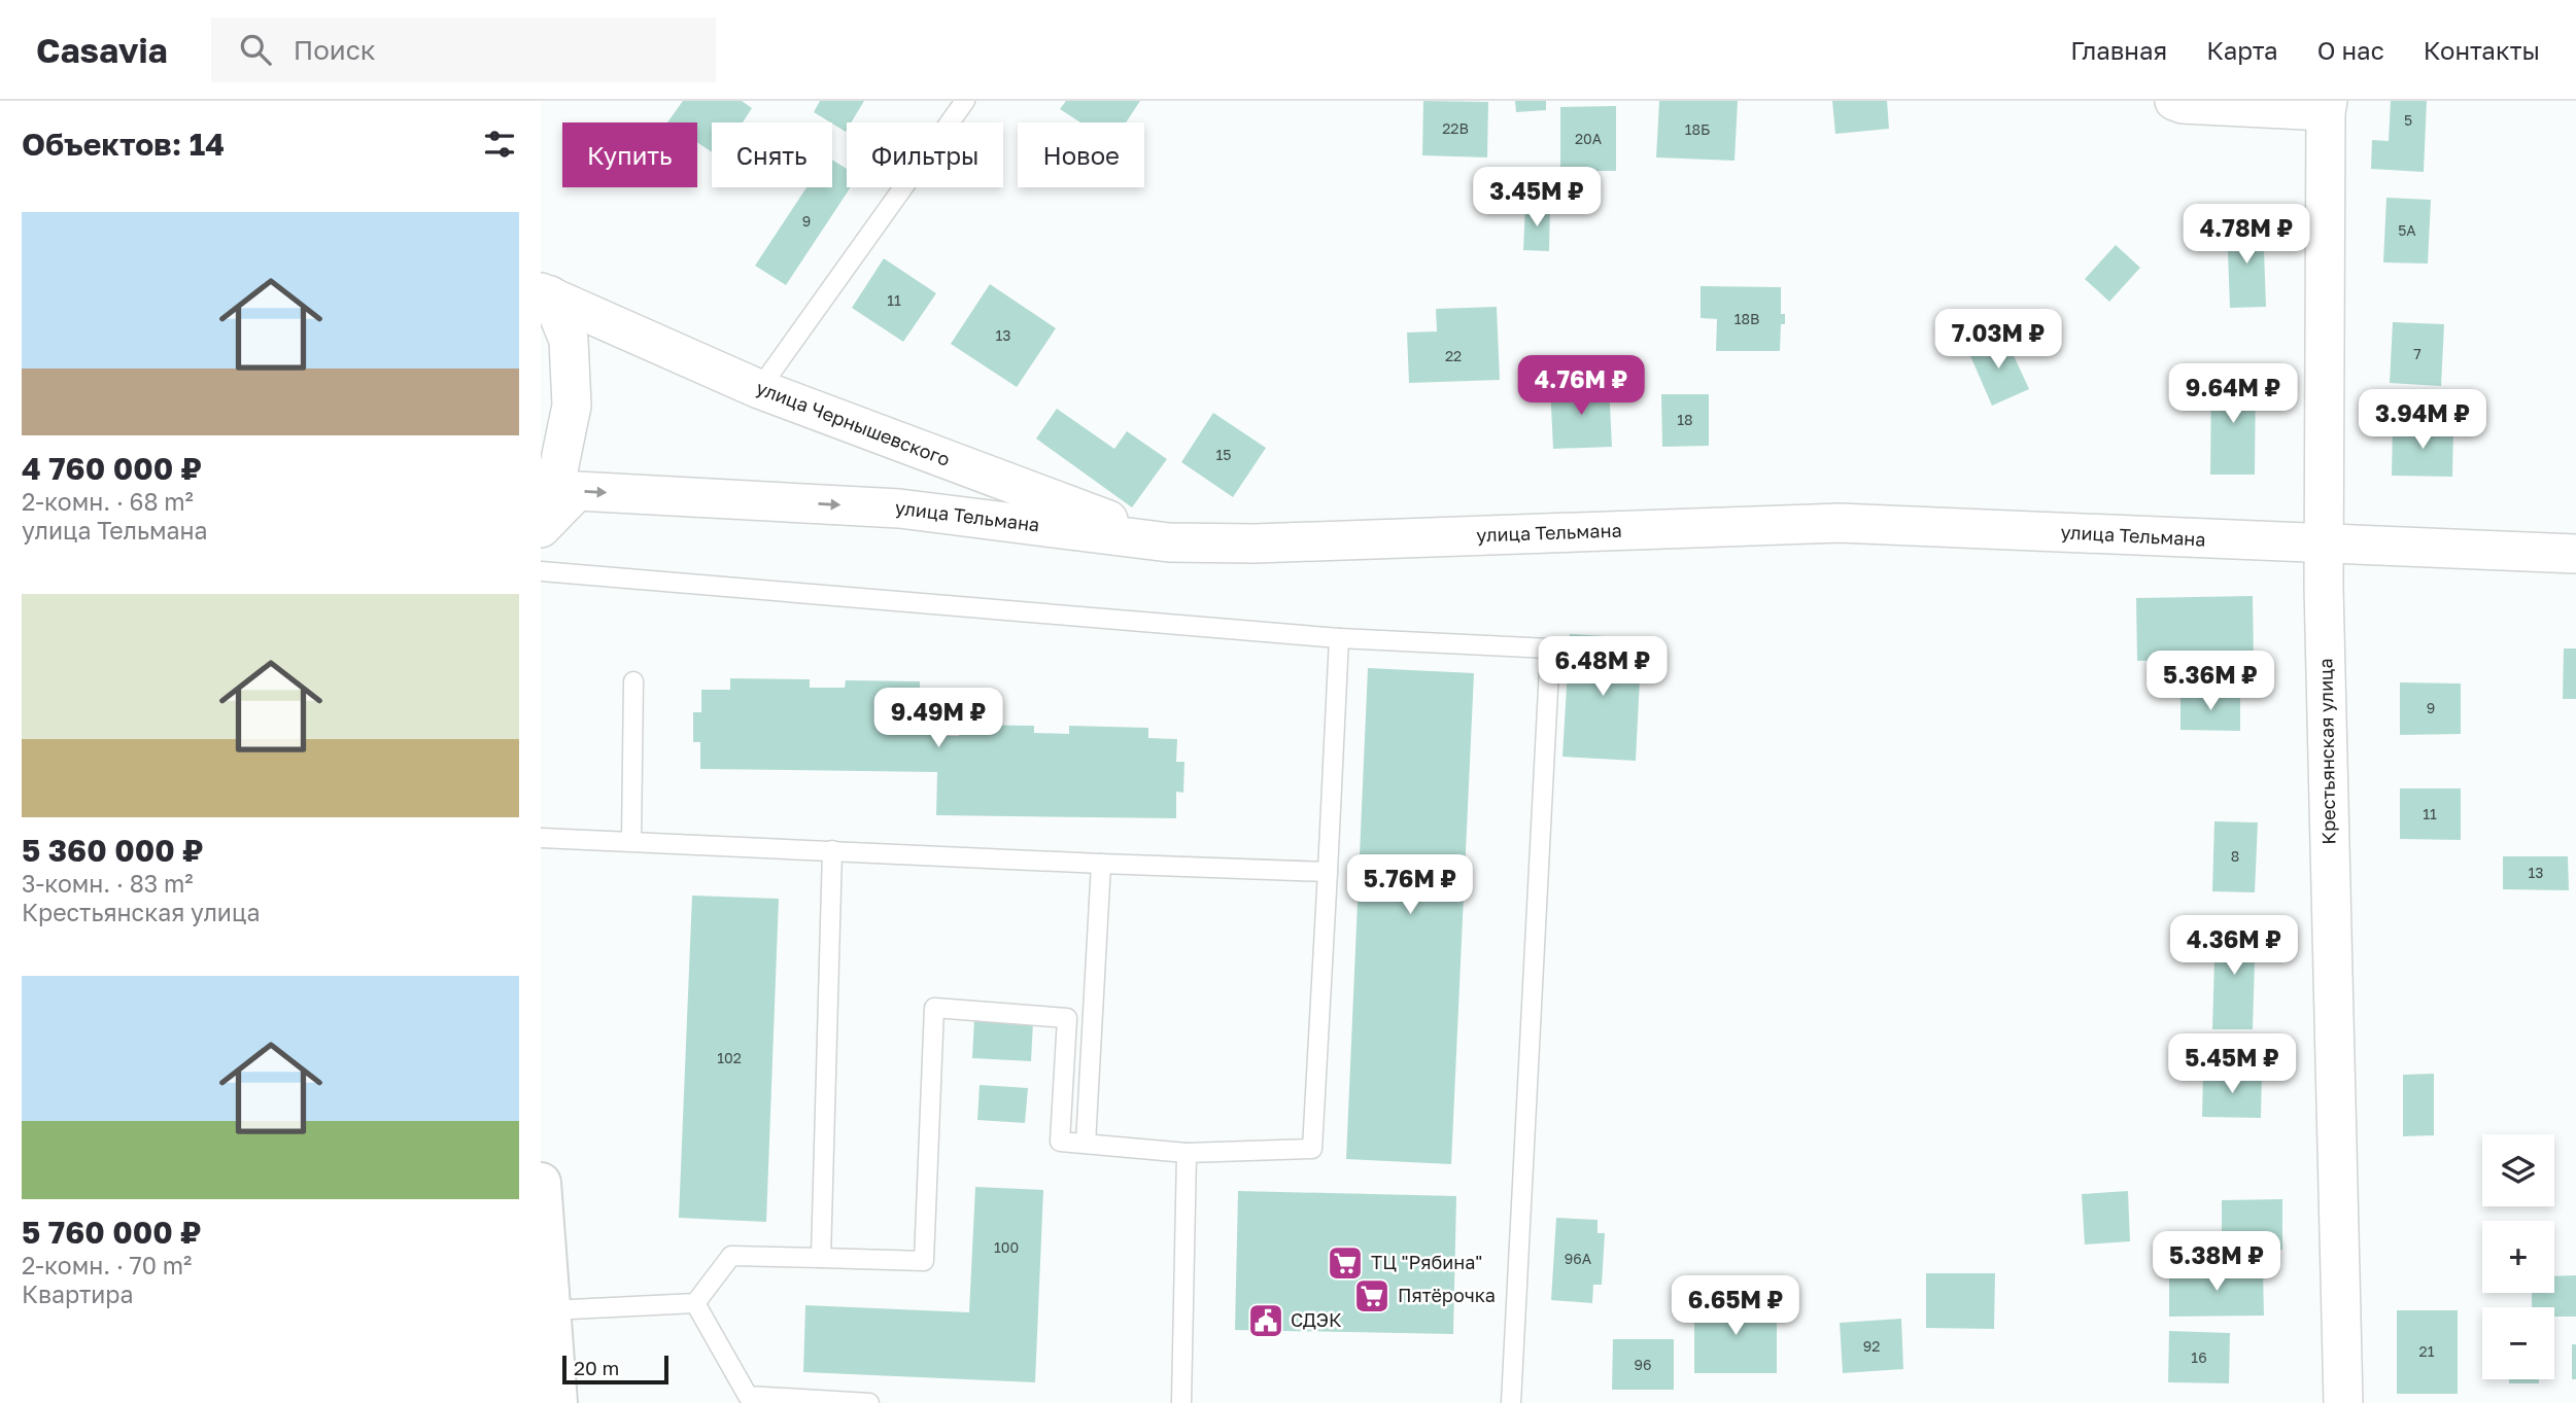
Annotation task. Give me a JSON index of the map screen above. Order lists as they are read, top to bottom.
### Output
{
  "streets": {
    "street": ["улица Чернышевского", "улица Тельмана", "Крестьянская улица"]
  },
  "crossings": [
    ["улица Чернышевского", "улица Тельмана"],
    ["улица Тельмана", "Крестьянская улица"]
  ],
  "places": {
    "supermarket": ["ТЦ \"Рябина\"", "Пятёрочка"],
    "public building": ["СДЭК"]
  },
  "house_numbers": [
    "5",
    "22В",
    "18Б",
    "20А",
    "9",
    "5А",
    "11",
    "18В",
    "13",
    "7",
    "22",
    "18",
    "15",
    "9",
    "11",
    "8",
    "13",
    "102",
    "100",
    "96А",
    "92",
    "21",
    "16",
    "96"
  ],
  "scale_bar": "20 m",
  "page": {
    "header": "Casavia",
    "search": "Поиск",
    "nav": [
      "Главная",
      "Карта",
      "О нас",
      "Контакты"
    ],
    "heading": "Объектов: 14",
    "chip": [
      "Купить",
      "Снять",
      "Фильтры",
      "Новое"
    ],
    "price": [
      "3.45M ₽",
      "4.78M ₽",
      "7.03M ₽",
      "4.76M ₽",
      "9.64M ₽",
      "3.94M ₽",
      "6.48M ₽",
      "5.36M ₽",
      "9.49M ₽",
      "5.76M ₽",
      "4.36M ₽",
      "5.45M ₽",
      "5.38M ₽",
      "6.65M ₽"
    ],
    "list": [
      {
        "name": "4 760 000 ₽",
        "note": "2-комн. · 68 m² · улица Тельмана"
      },
      {
        "name": "5 360 000 ₽",
        "note": "3-комн. · 83 m² · Крестьянская улица"
      },
      {
        "name": "5 760 000 ₽",
        "note": "2-комн. · 70 m² · Квартира"
      }
    ],
    "map_buttons": ["+", "−"],
    "scale": "20 m"
  }
}
